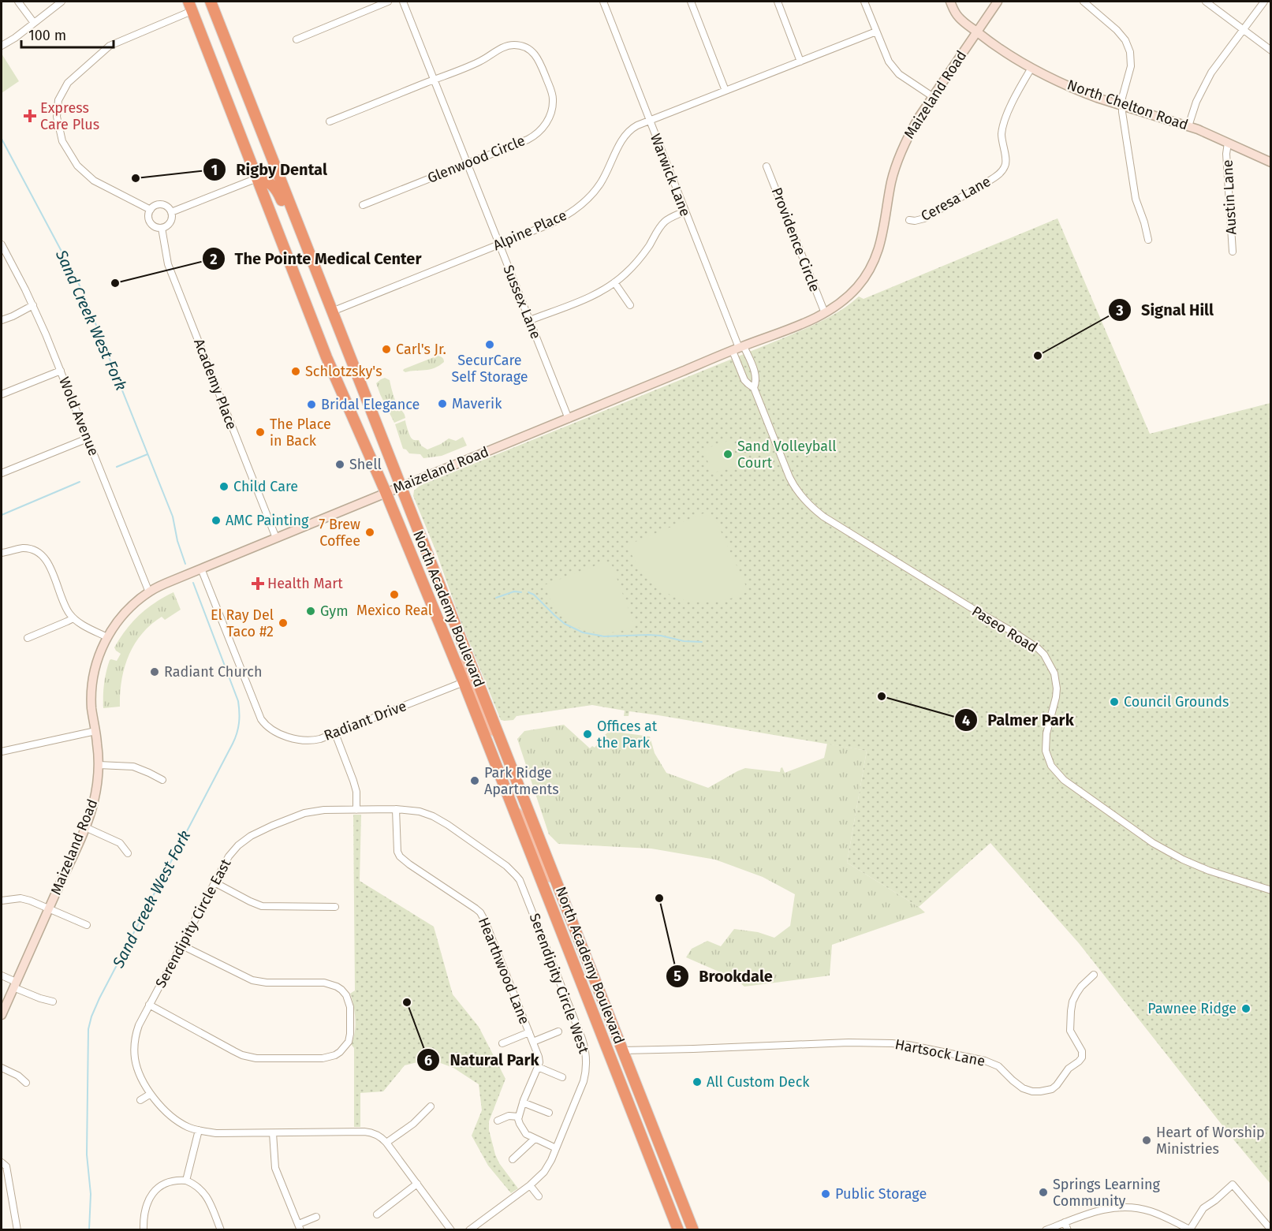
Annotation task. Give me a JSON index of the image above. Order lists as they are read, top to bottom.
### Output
{
  "streets": {
    "highway": ["North Academy Boulevard"],
    "main road": ["Maizeland Road", "North Chelton Road"],
    "street": [
      "Glenwood Circle",
      "Warwick Lane",
      "Austin Lane",
      "Ceresa Lane",
      "Alpine Place",
      "Providence Circle",
      "Sussex Lane",
      "Academy Place",
      "Wold Avenue",
      "Paseo Road",
      "Radiant Drive",
      "Serendipity Circle East",
      "Hearthwood Lane",
      "Serendipity Circle West",
      "Hartsock Lane"
    ]
  },
  "crossings": [
    ["Maizeland Road", "North Chelton Road"],
    ["Maizeland Road", "Warwick Lane"],
    ["Maizeland Road", "Providence Circle"],
    ["Maizeland Road", "Sussex Lane"],
    ["Maizeland Road", "Academy Place"],
    ["Maizeland Road", "Wold Avenue"],
    ["Maizeland Road", "North Academy Boulevard"],
    ["Maizeland Road", "Paseo Road"],
    ["Maizeland Road", "Radiant Drive"],
    ["North Chelton Road", "Austin Lane"],
    ["North Chelton Road", "Ceresa Lane"],
    ["Glenwood Circle", "Sussex Lane"],
    ["Warwick Lane", "Alpine Place"],
    ["Warwick Lane", "Paseo Road"],
    ["Alpine Place", "Sussex Lane"],
    ["Alpine Place", "North Academy Boulevard"],
    ["North Academy Boulevard", "Radiant Drive"],
    ["North Academy Boulevard", "Hartsock Lane"],
    ["Serendipity Circle East", "Serendipity Circle West"],
    ["Hearthwood Lane", "Serendipity Circle West"]
  ],
  "water": ["Sand Creek West Fork"],
  "places": {
    "health": ["Express Care Plus", "Health Mart"],
    "other": [
      "Rigby Dental",
      "The Pointe Medical Center",
      "SecurCare Self Storage",
      "Carl's Jr.",
      "Signal Hill",
      "Schlotzsky's",
      "Maverik",
      "Bridal Elegance",
      "The Place in Back",
      "Sand Volleyball Court",
      "Shell",
      "Child Care",
      "AMC Painting",
      "7 Brew Coffee",
      "Mexico Real",
      "Gym",
      "El Ray Del Taco #2",
      "Radiant Church",
      "Palmer Park",
      "Council Grounds",
      "Offices at the Park",
      "Park Ridge Apartments",
      "Brookdale",
      "Natural Park",
      "Pawnee Ridge",
      "All Custom Deck",
      "Heart of Worship Ministries",
      "Springs Learning Community",
      "Public Storage"
    ]
  },
  "scale_bar": "100 m"
}
